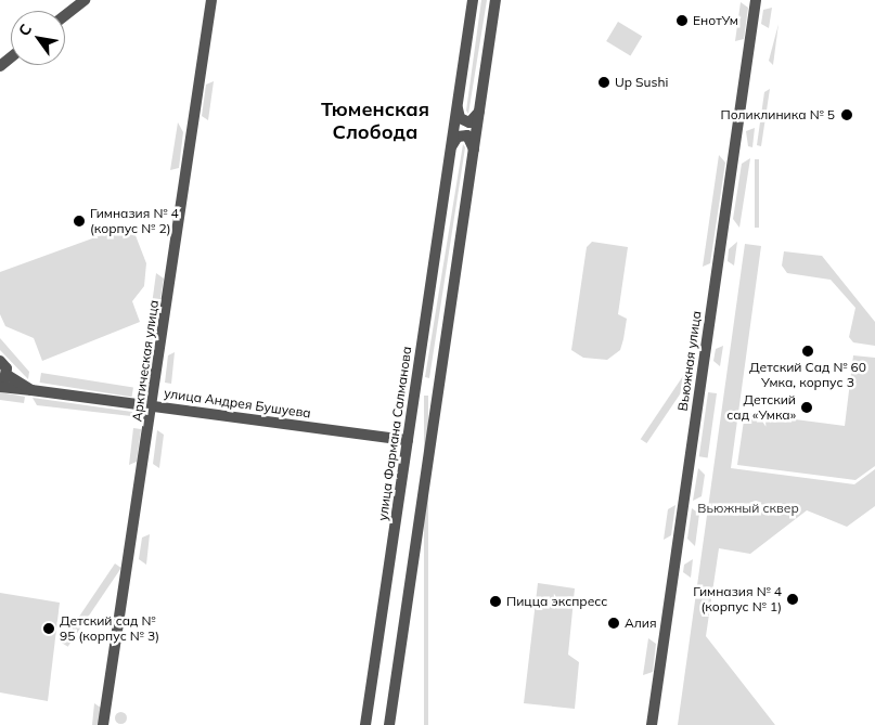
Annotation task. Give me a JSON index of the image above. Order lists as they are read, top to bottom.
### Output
{
  "streets": {
    "street": [
      "Арктическая улица",
      "Вьюжная улица",
      "улица Андрея Бушуева",
      "улица Фармана Салманова"
    ]
  },
  "crossings": [
    ["Арктическая улица", "улица Андрея Бушуева"],
    ["улица Андрея Бушуева", "улица Фармана Салманова"]
  ],
  "districts": ["Тюменская Слобода"],
  "parks": ["Вьюжный сквер"],
  "places": [
    "ЕнотУм",
    "Up Sushi",
    "Поликлиника № 5",
    "Гимназия № 4 (корпус № 2)",
    "Детский Сад № 60 Умка, корпус 3",
    "Детский сад «Умка»",
    "Гимназия № 4 (корпус № 1)",
    "Пицца экспресс",
    "Алия",
    "Детский сад № 95 (корпус № 3)"
  ],
  "north": "top left"
}
